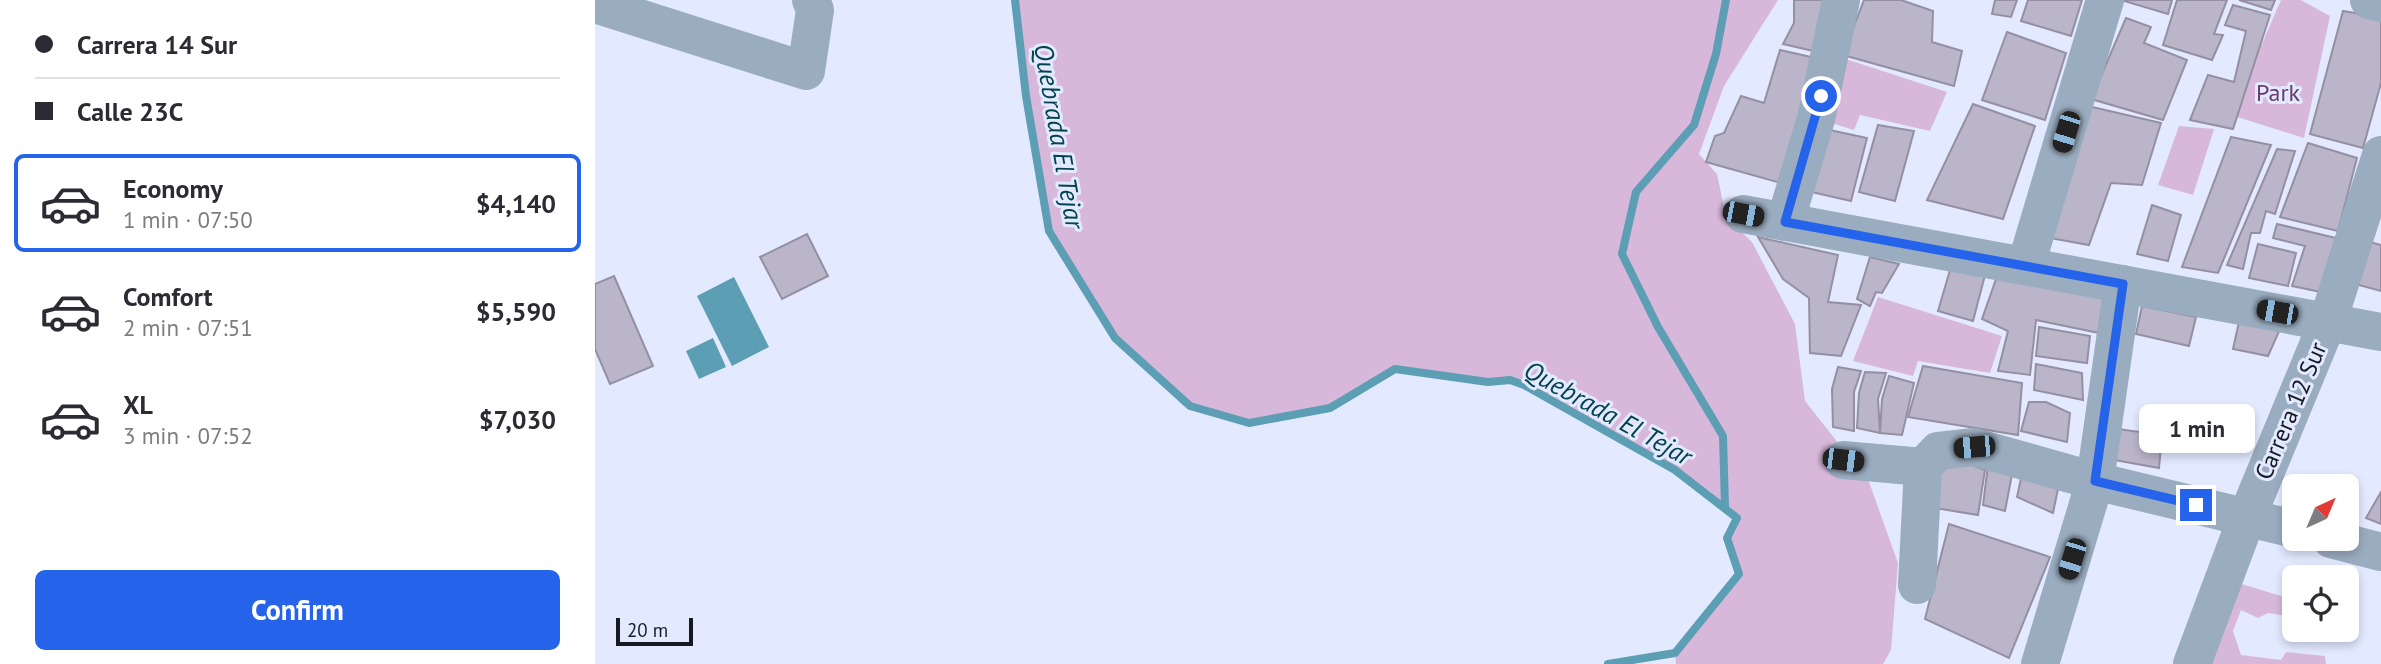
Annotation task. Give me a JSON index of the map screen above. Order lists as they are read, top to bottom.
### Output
{
  "streets": {
    "street": ["Carrera 12 Sur"]
  },
  "water": ["Quebrada El Tejar"],
  "parks": ["Park"],
  "scale_bar": "20 m",
  "north": "top right",
  "page": {
    "banner": ["Carrera 14 Sur", "Calle 23C"],
    "list": [
      {
        "name": "Economy",
        "note": "1 min · 07:50",
        "value": "$4,140"
      },
      {
        "name": "Comfort",
        "note": "2 min · 07:51",
        "value": "$5,590"
      },
      {
        "name": "XL",
        "note": "3 min · 07:52",
        "value": "$7,030"
      }
    ],
    "bubble": "1 min",
    "buttons": "Confirm",
    "scale": "20 m"
  }
}
